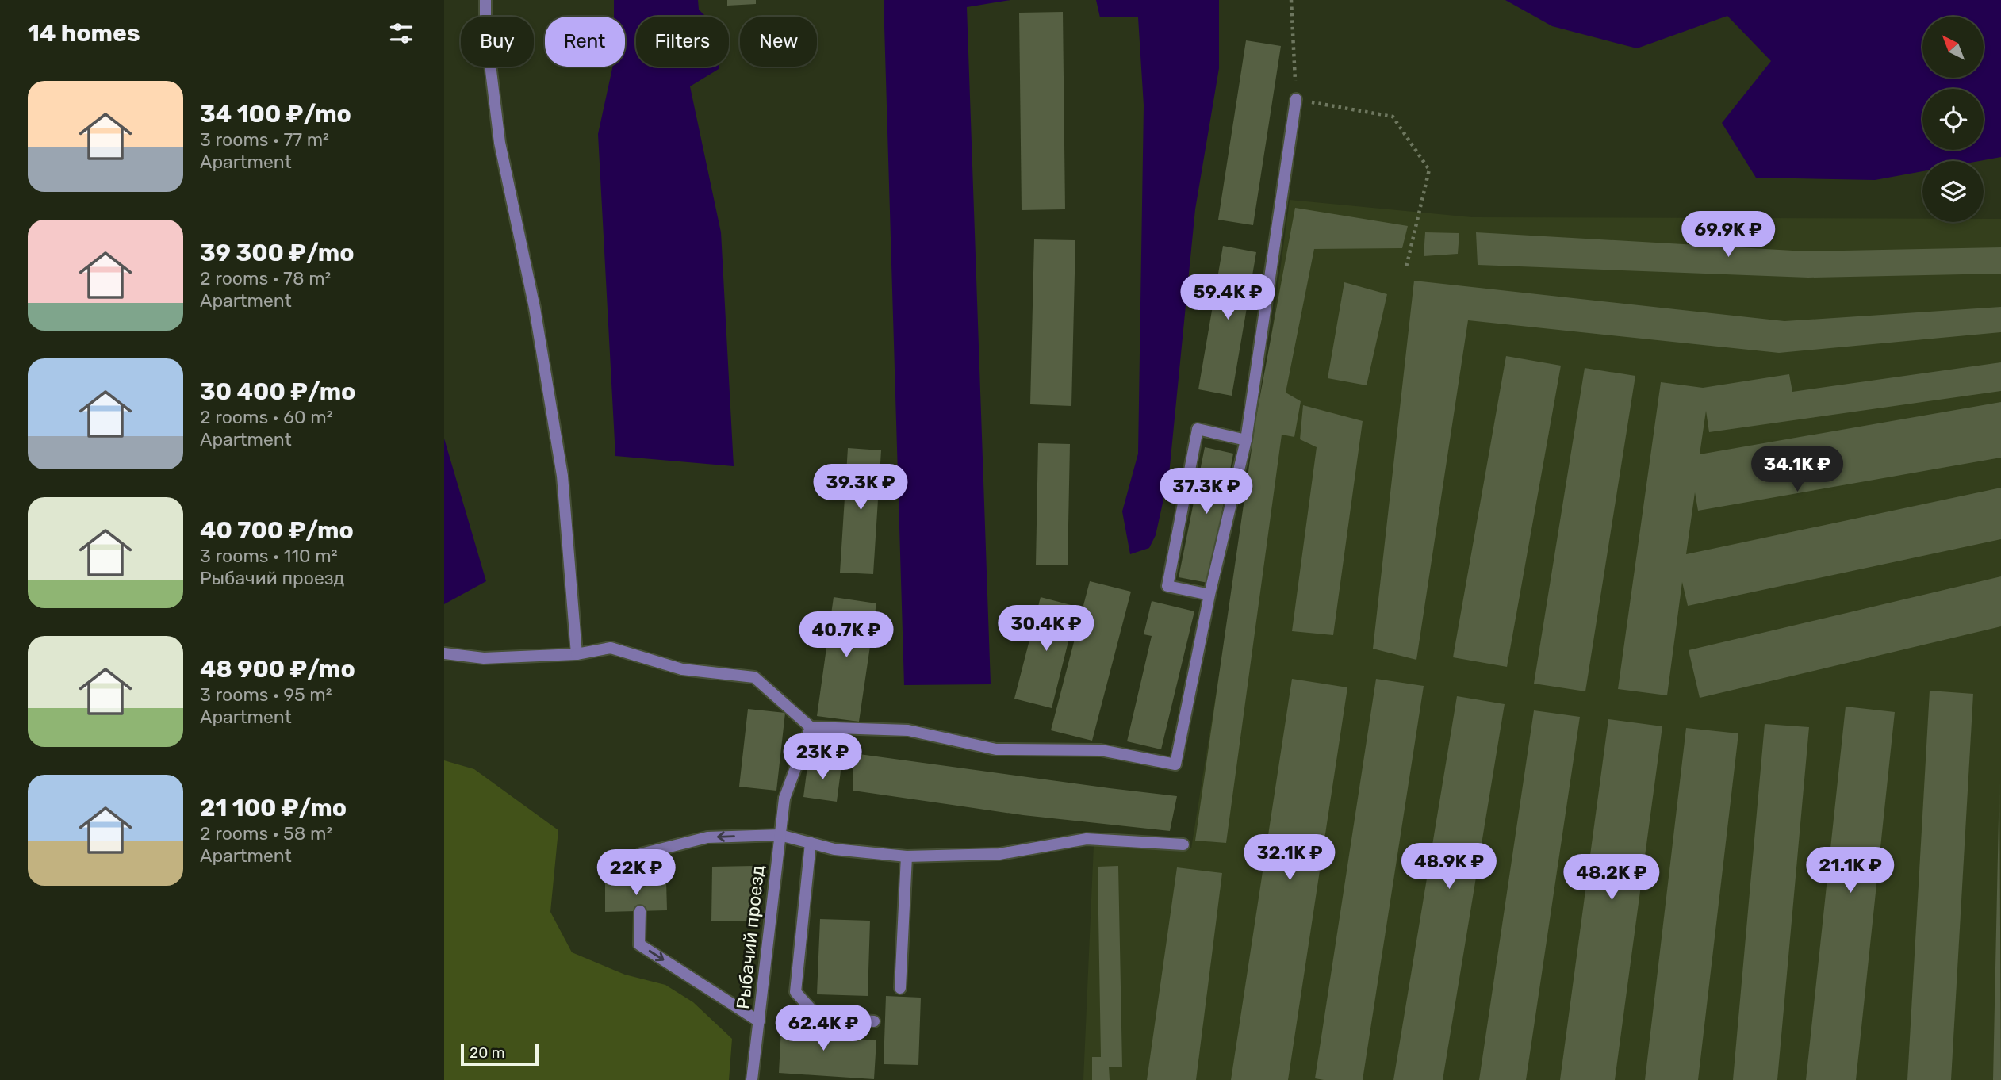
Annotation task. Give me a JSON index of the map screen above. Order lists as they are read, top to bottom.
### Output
{
  "streets": {
    "street": ["Рыбачий проезд"]
  },
  "scale_bar": "20 m",
  "north": "top left",
  "page": {
    "heading": "14 homes",
    "chip": [
      "Buy",
      "Rent",
      "Filters",
      "New"
    ],
    "list": [
      {
        "name": "34 100 ₽/mo",
        "note": "3 rooms · 77 m² · Apartment"
      },
      {
        "name": "39 300 ₽/mo",
        "note": "2 rooms · 78 m² · Apartment"
      },
      {
        "name": "30 400 ₽/mo",
        "note": "2 rooms · 60 m² · Apartment"
      },
      {
        "name": "40 700 ₽/mo",
        "note": "3 rooms · 110 m² · Рыбачий проезд"
      },
      {
        "name": "48 900 ₽/mo",
        "note": "3 rooms · 95 m² · Apartment"
      },
      {
        "name": "21 100 ₽/mo",
        "note": "2 rooms · 58 m² · Apartment"
      }
    ],
    "price": [
      "69.9K ₽",
      "59.4K ₽",
      "34.1K ₽",
      "39.3K ₽",
      "37.3K ₽",
      "30.4K ₽",
      "40.7K ₽",
      "23K ₽",
      "32.1K ₽",
      "48.9K ₽",
      "21.1K ₽",
      "22K ₽",
      "48.2K ₽",
      "62.4K ₽"
    ],
    "scale": "20 m"
  }
}
